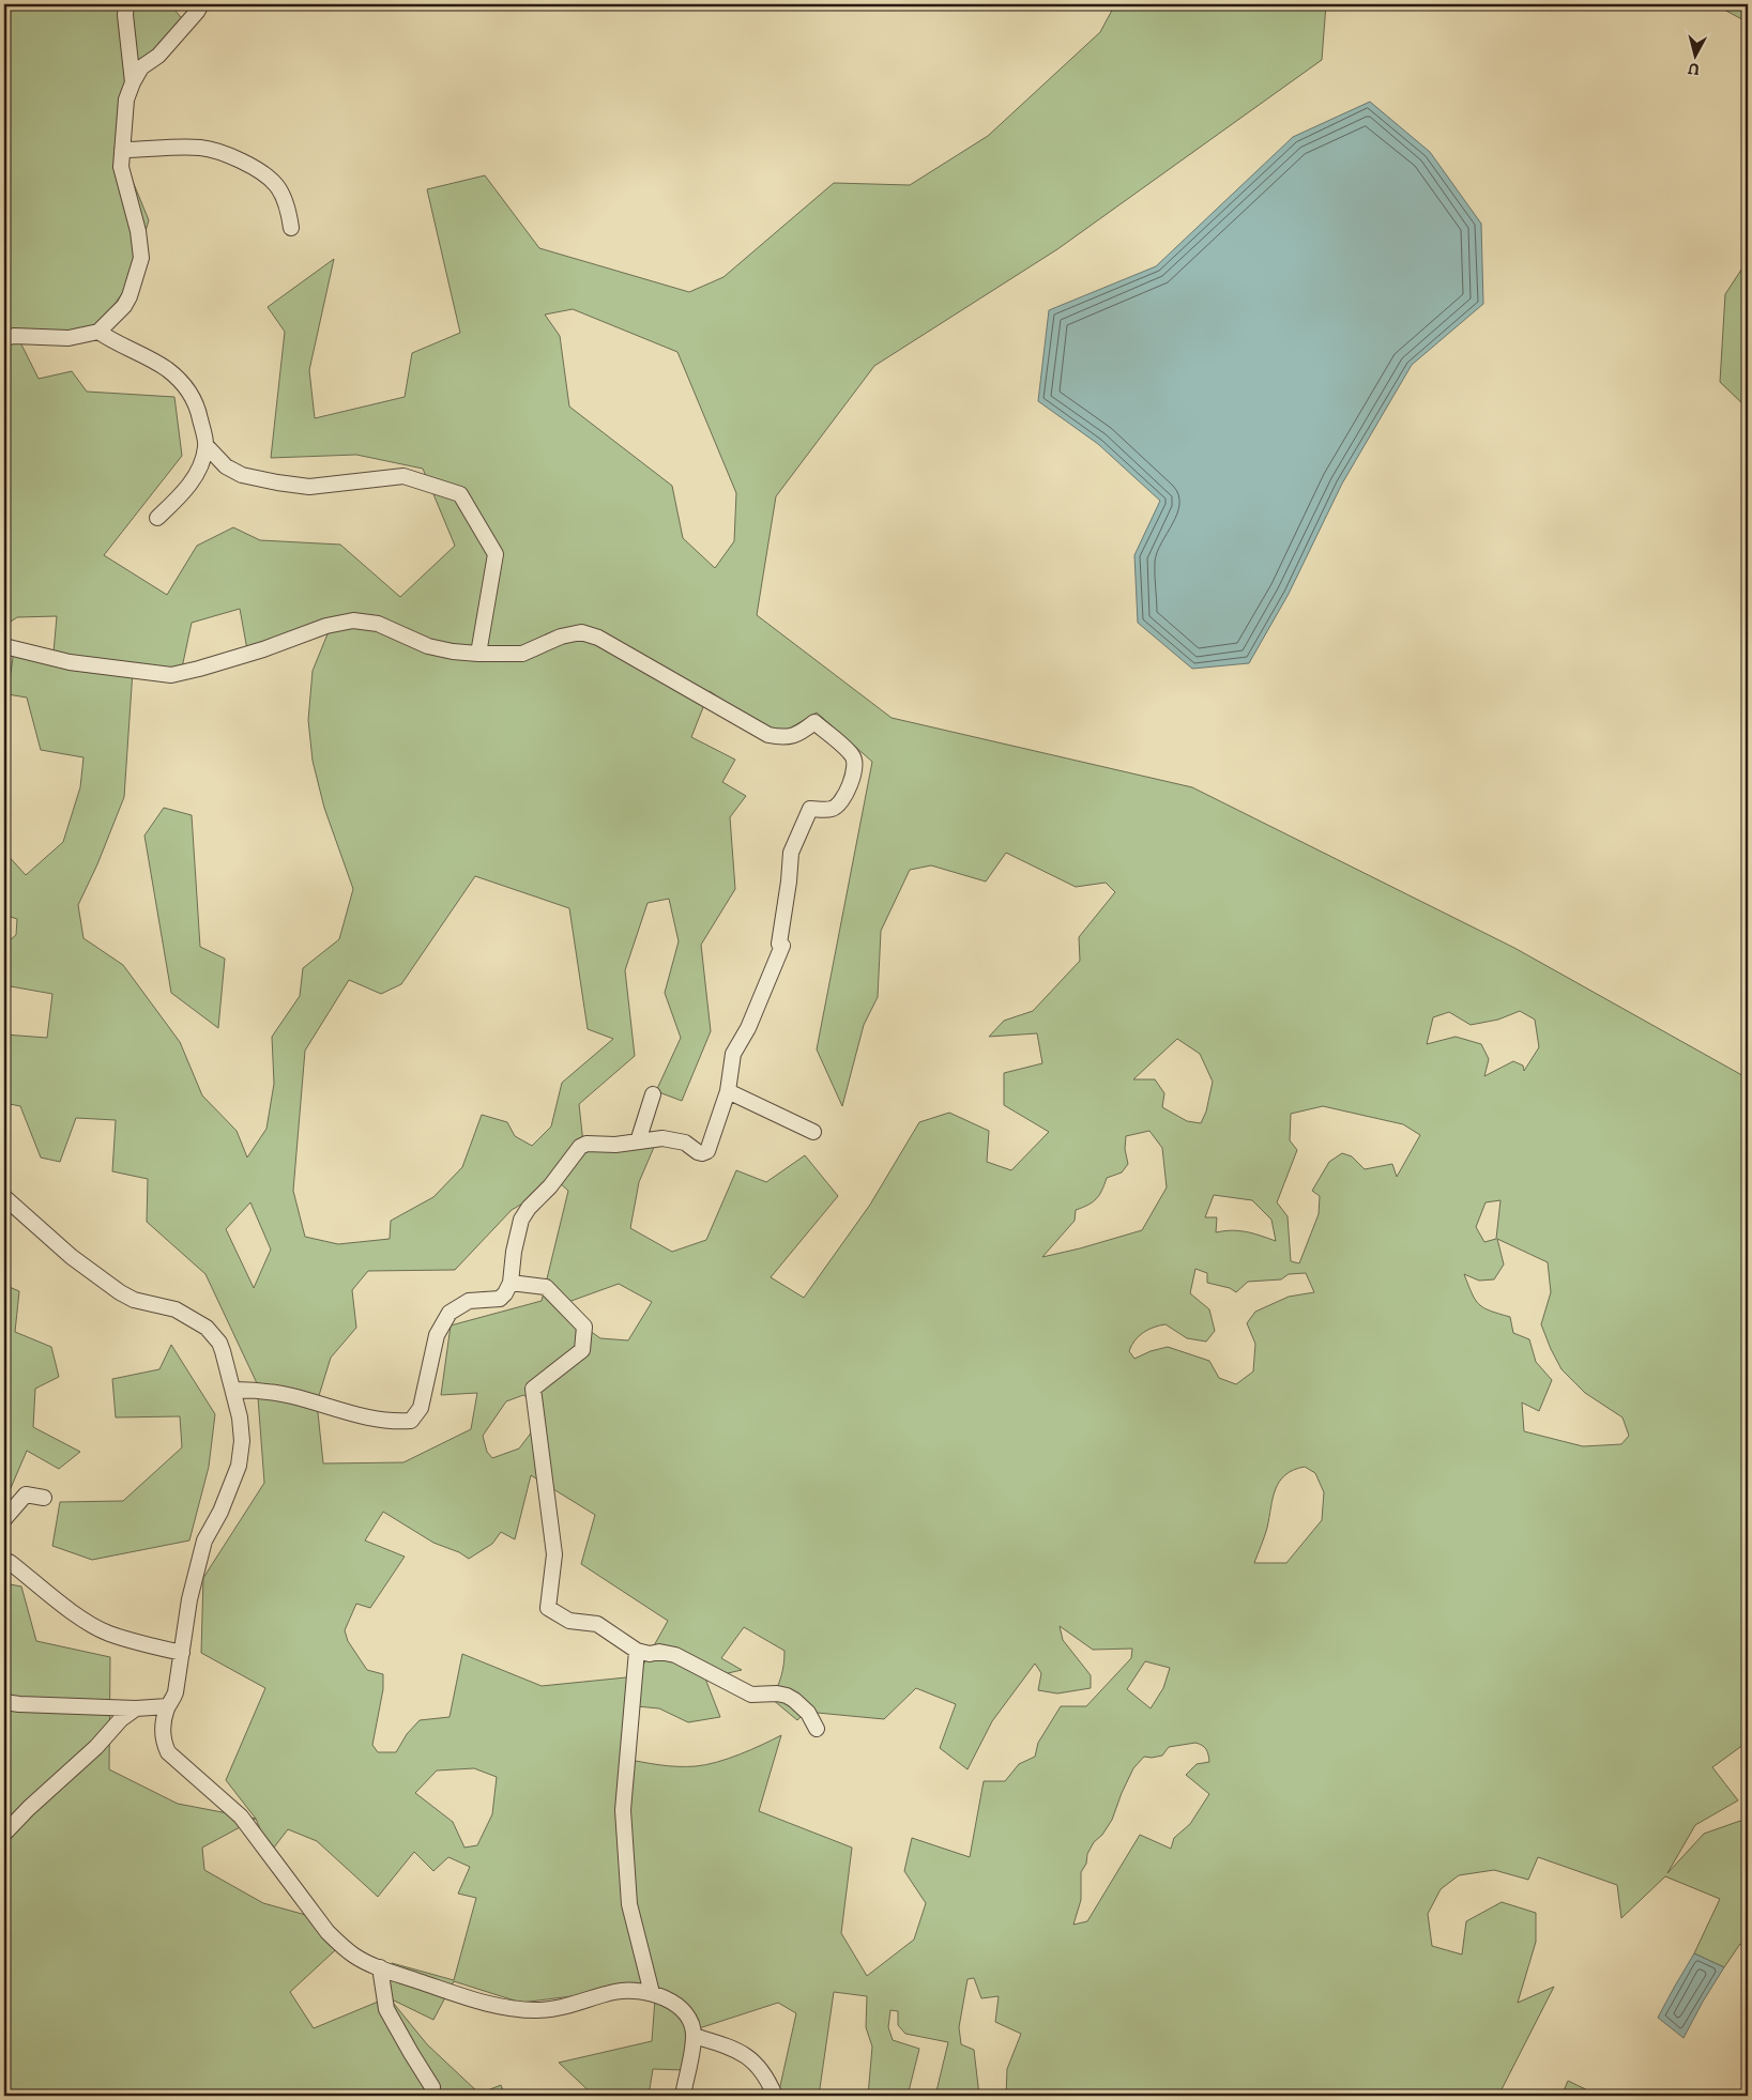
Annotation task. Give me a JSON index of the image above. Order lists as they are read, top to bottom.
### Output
{
  "north": "bottom"
}
